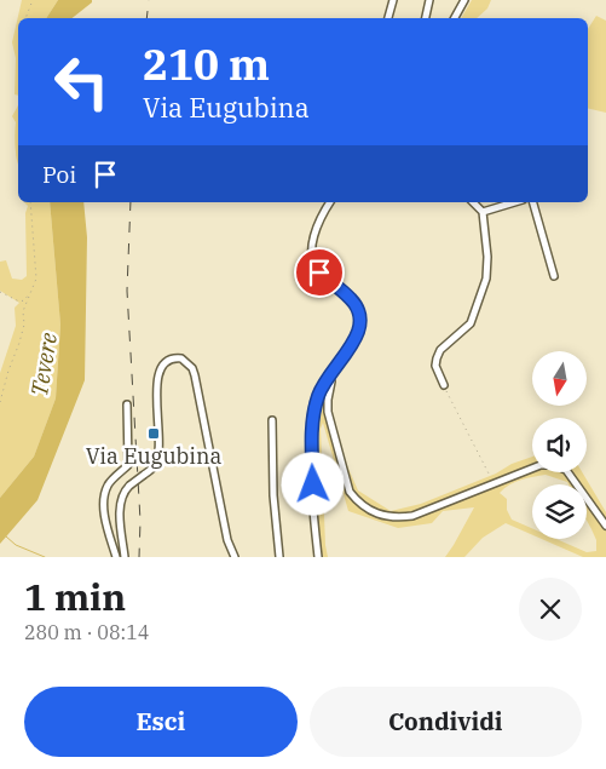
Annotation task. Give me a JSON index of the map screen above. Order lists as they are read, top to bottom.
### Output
{
  "water": ["Tevere"],
  "places": {
    "transit": ["Via Eugubina"]
  },
  "north": "bottom",
  "page": {
    "turn": ["210 m", "Via Eugubina"],
    "then": "Poi",
    "heading": ["1 min", "280 m · 08:14"],
    "buttons": ["Esci", "Condividi"]
  }
}
